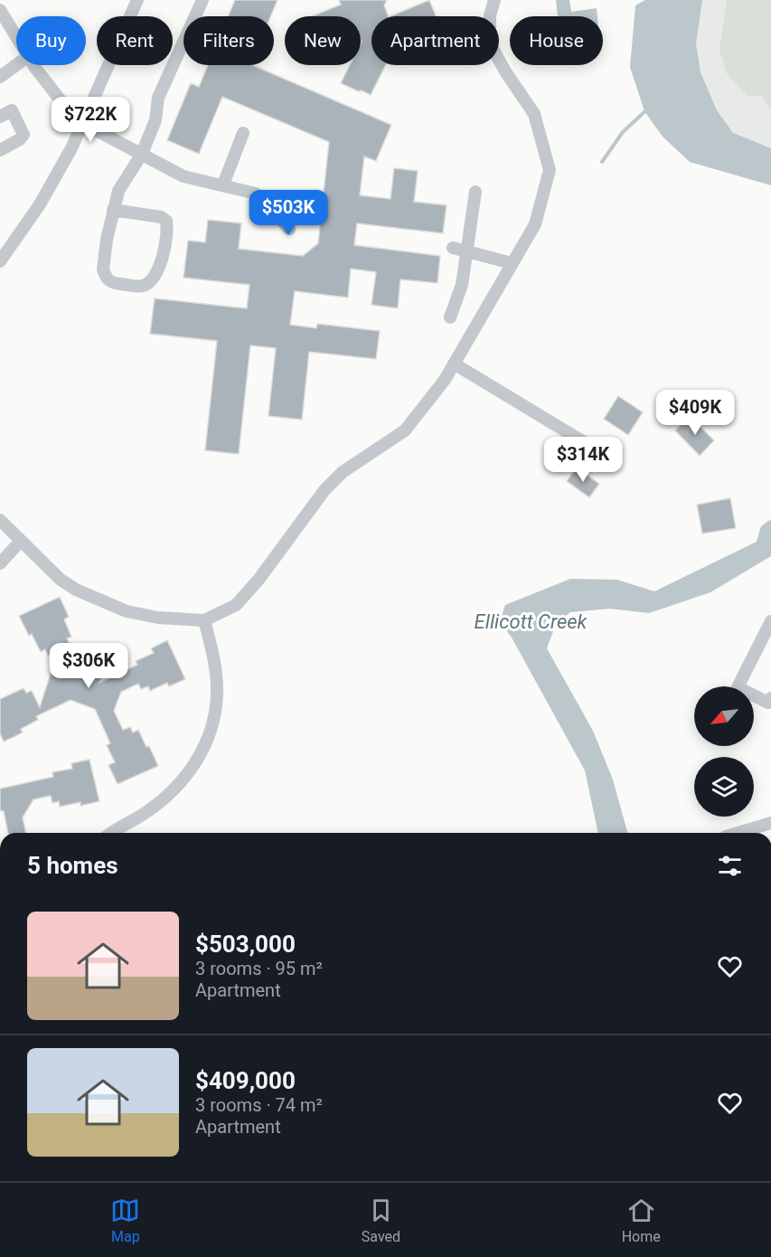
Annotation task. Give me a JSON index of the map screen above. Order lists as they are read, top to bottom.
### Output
{
  "water": ["Ellicott Creek"],
  "north": "bottom left",
  "page": {
    "chip": [
      "Buy",
      "Rent",
      "Filters",
      "New",
      "Apartment",
      "House"
    ],
    "price": [
      "$722K",
      "$503K",
      "$409K",
      "$314K",
      "$306K"
    ],
    "heading": "5 homes",
    "list": [
      {
        "name": "$503,000",
        "note": "3 rooms · 95 m² · Apartment"
      },
      {
        "name": "$409,000",
        "note": "3 rooms · 74 m² · Apartment"
      }
    ],
    "tabs": ["Map", "Saved", "Home"]
  }
}
